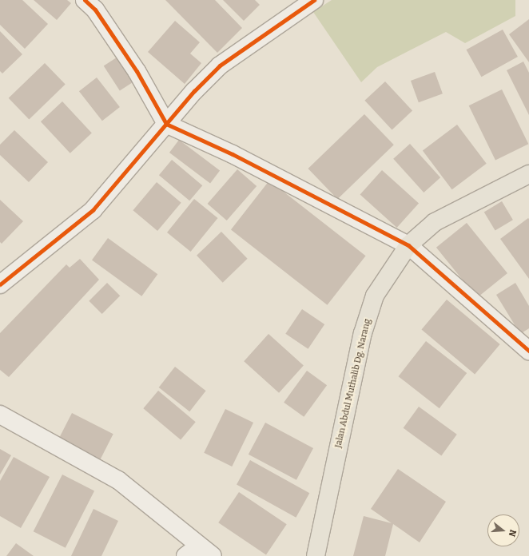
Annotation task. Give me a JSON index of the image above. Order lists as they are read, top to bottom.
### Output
{
  "streets": {
    "main road": ["Jalan Abdul Muthalib Dg. Narang"]
  },
  "north": "right"
}
